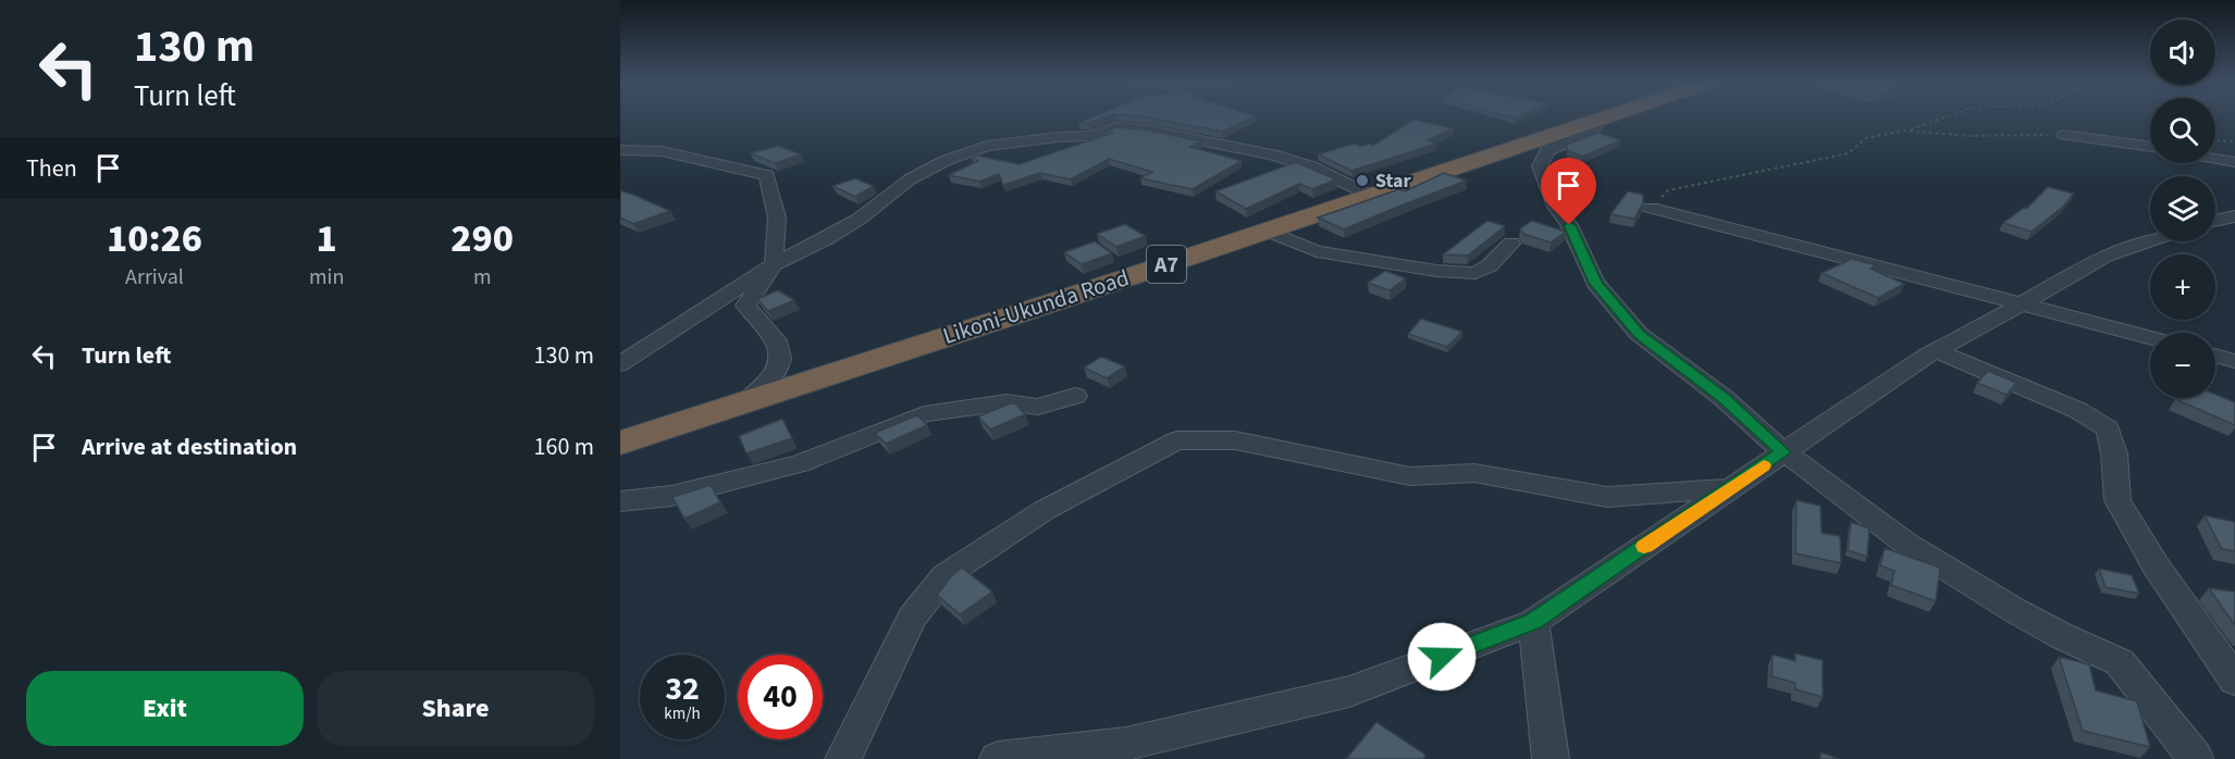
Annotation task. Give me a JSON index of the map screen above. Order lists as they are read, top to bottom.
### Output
{
  "streets": {
    "highway": ["A7", "Likoni-Ukunda Road"]
  },
  "places": ["Star"],
  "page": {
    "turn": ["130 m", "Turn left"],
    "map_buttons": ["+", "−"],
    "then": "Then",
    "eta": [
      "10:26",
      "Arrival",
      "1",
      "min",
      "290",
      "m"
    ],
    "list": [
      {
        "name": "Turn left",
        "value": "130 m"
      },
      {
        "name": "Arrive at destination",
        "value": "160 m"
      }
    ],
    "speed": "32 km/h",
    "limit": "40",
    "buttons": ["Exit", "Share"]
  }
}
